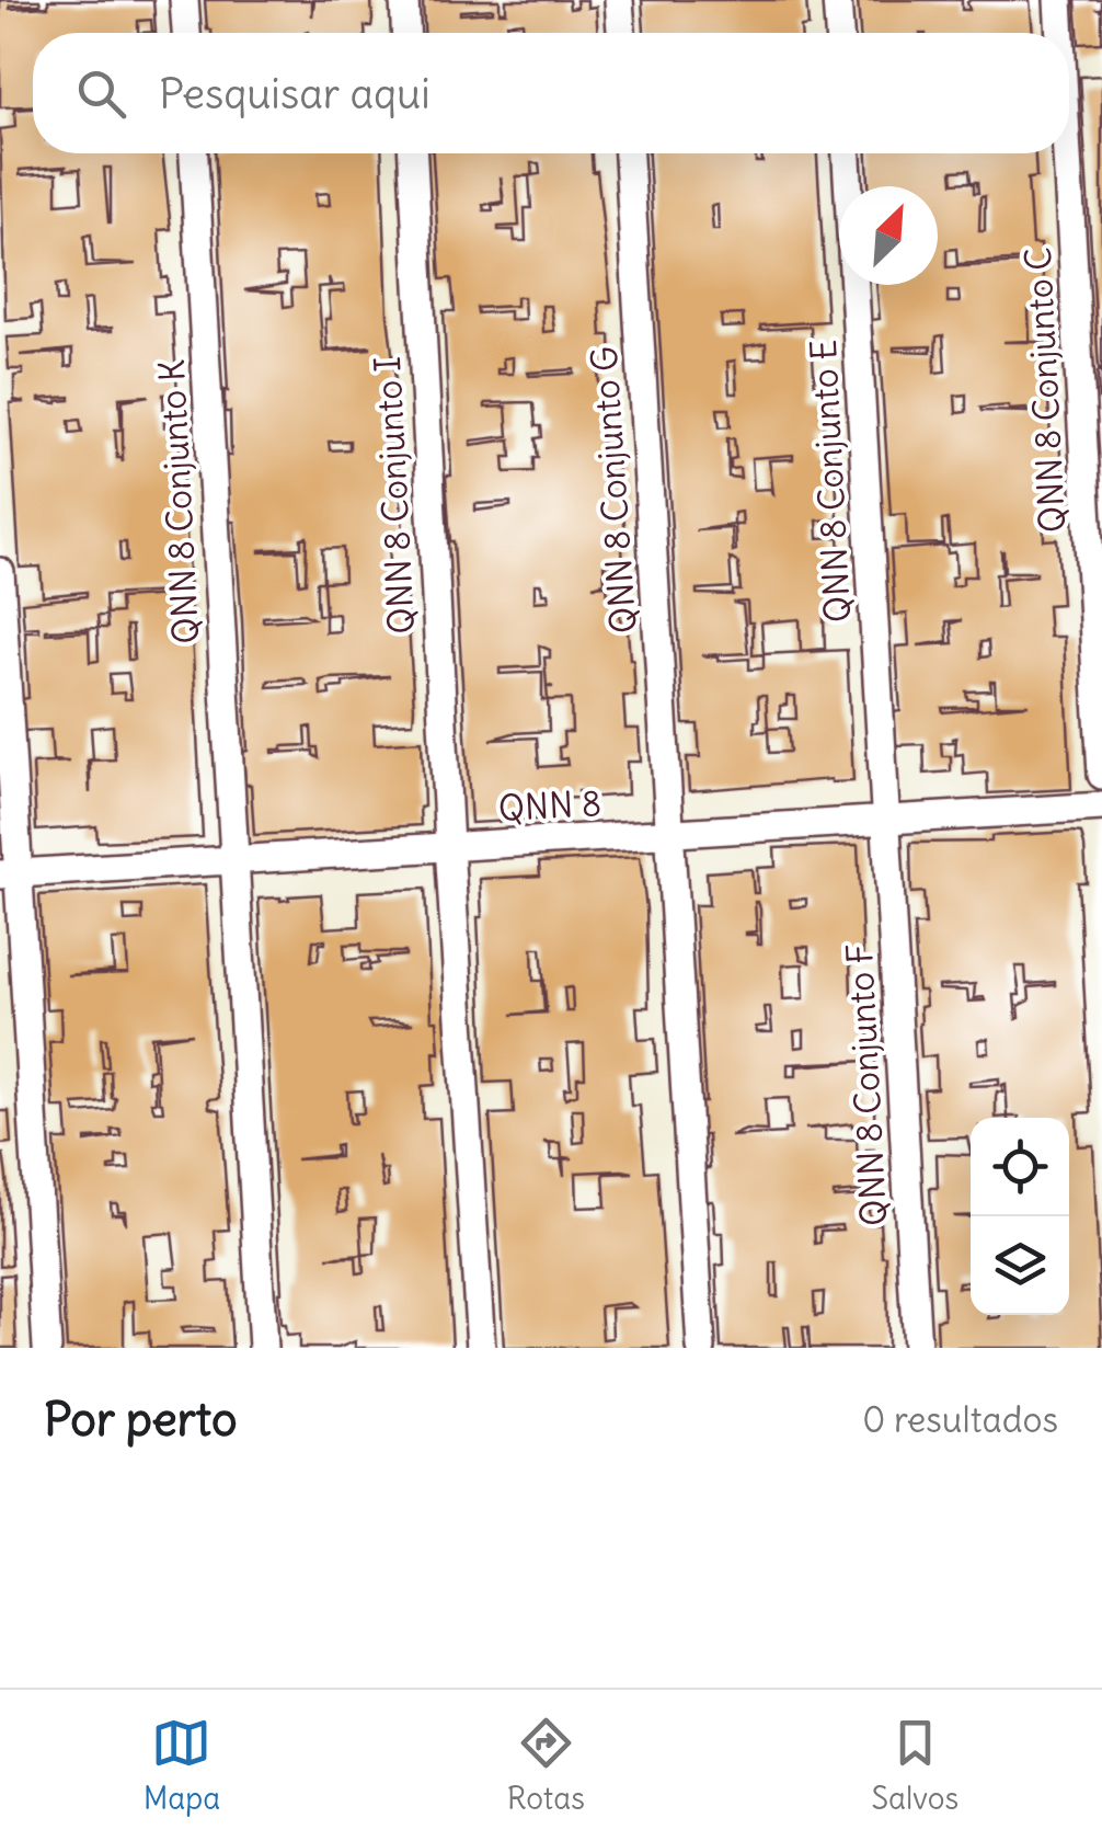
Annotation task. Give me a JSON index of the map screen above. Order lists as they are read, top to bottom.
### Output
{
  "streets": {
    "street": [
      "QNN 8 Conjunto C",
      "QNN 8 Conjunto E",
      "QNN 8 Conjunto G",
      "QNN 8 Conjunto I",
      "QNN 8 Conjunto K",
      "QNN 8",
      "QNN 8 Conjunto F"
    ]
  },
  "crossings": [
    ["QNN 8 Conjunto E", "QNN 8"],
    ["QNN 8 Conjunto E", "QNN 8 Conjunto F"],
    ["QNN 8 Conjunto G", "QNN 8"],
    ["QNN 8 Conjunto I", "QNN 8"],
    ["QNN 8 Conjunto K", "QNN 8"],
    ["QNN 8", "QNN 8 Conjunto F"]
  ],
  "north": "top right",
  "page": {
    "search": "Pesquisar aqui",
    "heading": ["Por perto", "0 resultados"],
    "nav": ["Mapa", "Rotas", "Salvos"]
  }
}
